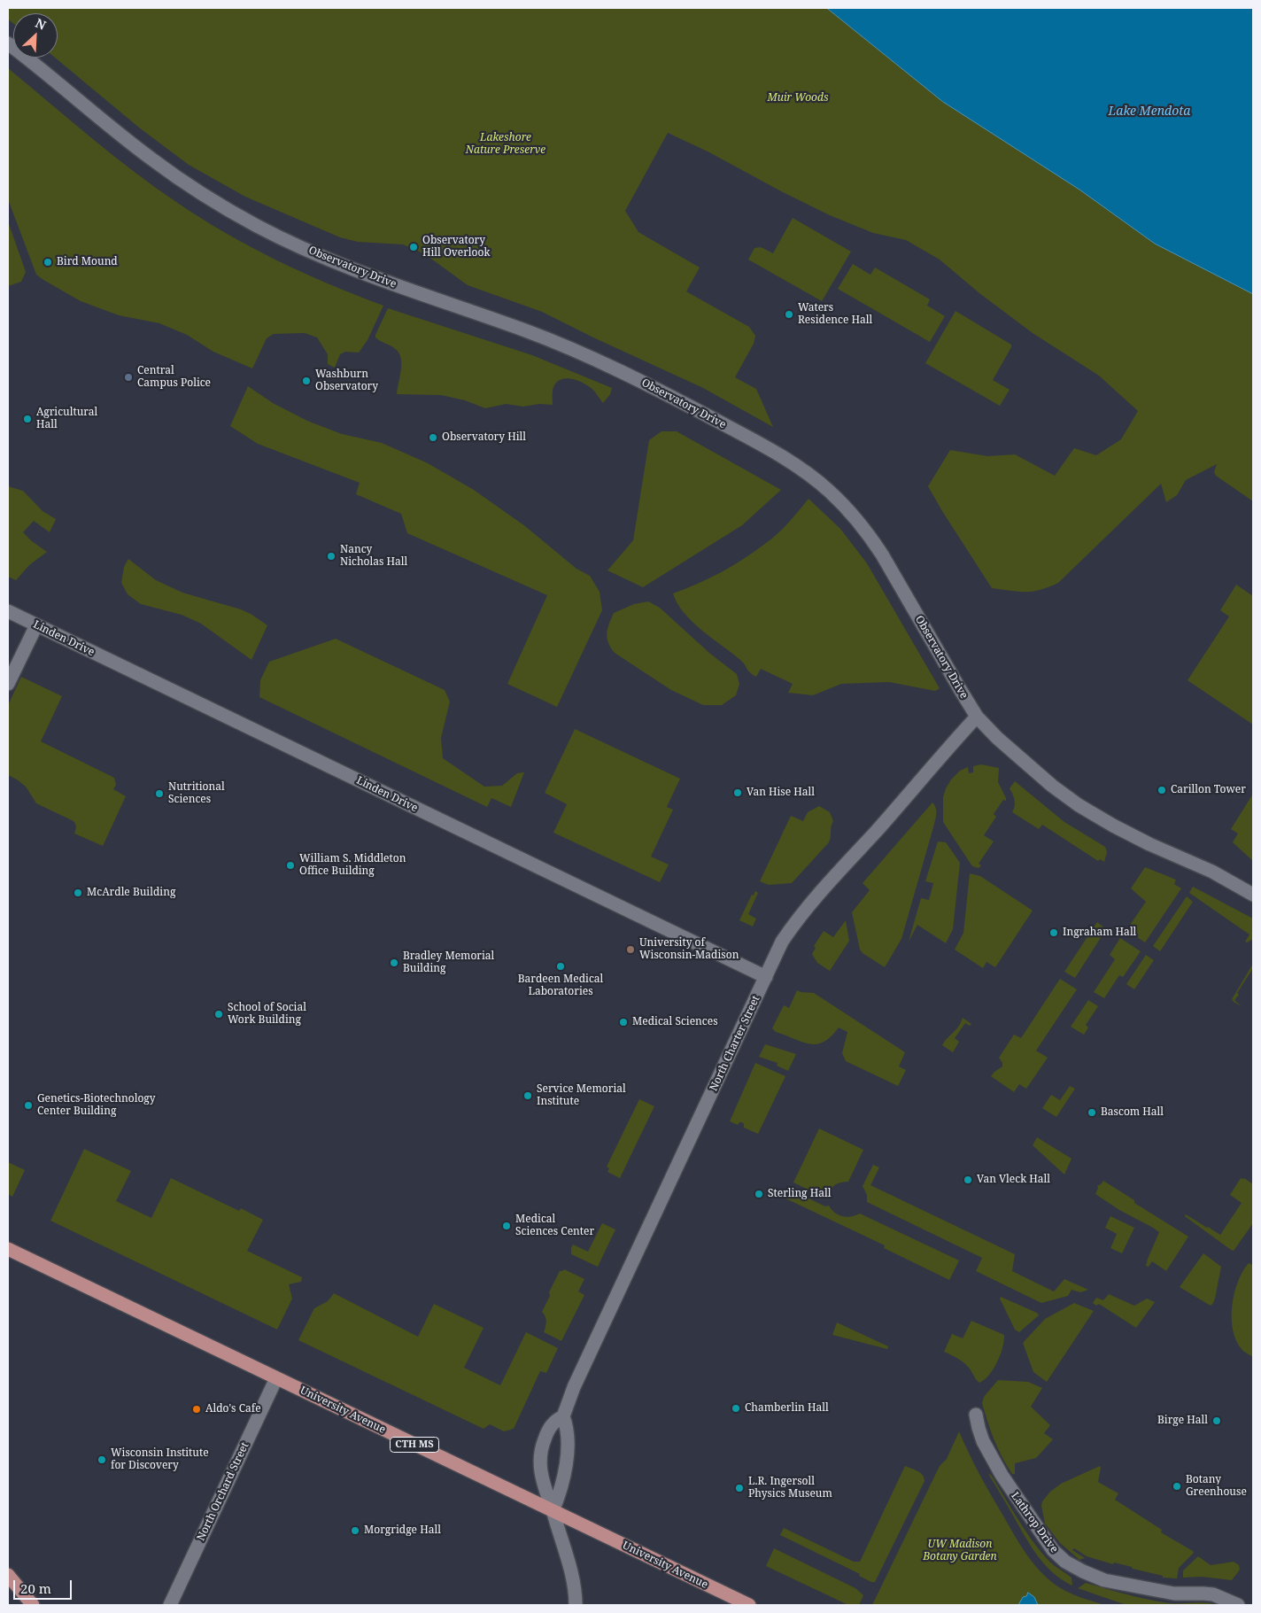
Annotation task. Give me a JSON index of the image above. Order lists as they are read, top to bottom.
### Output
{
  "streets": {
    "main road": ["University Avenue", "CTH MS"],
    "street": [
      "Observatory Drive",
      "Linden Drive",
      "North Charter Street",
      "North Orchard Street",
      "Lathrop Drive"
    ]
  },
  "crossings": [
    ["Observatory Drive", "North Charter Street"],
    ["Linden Drive", "North Charter Street"],
    ["North Charter Street", "University Avenue"],
    ["University Avenue", "North Orchard Street"]
  ],
  "water": ["Lake Mendota"],
  "parks": ["Muir Woods", "Lakeshore Nature Preserve", "UW Madison Botany Garden"],
  "places": [
    "Observatory Hill Overlook",
    "Bird Mound",
    "Waters Residence Hall",
    "Central Campus Police",
    "Washburn Observatory",
    "Agricultural Hall",
    "Observatory Hill",
    "Nancy Nicholas Hall",
    "Carillon Tower",
    "Van Hise Hall",
    "Nutritional Sciences",
    "William S. Middleton Office Building",
    "McArdle Building",
    "Ingraham Hall",
    "University of Wisconsin-Madison",
    "Bradley Memorial Building",
    "Bardeen Medical Laboratories",
    "School of Social Work Building",
    "Medical Sciences",
    "Service Memorial Institute",
    "Genetics-Biotechnology Center Building",
    "Bascom Hall",
    "Van Vleck Hall",
    "Sterling Hall",
    "Medical Sciences Center",
    "Chamberlin Hall",
    "Aldo's Cafe",
    "Birge Hall",
    "Wisconsin Institute for Discovery",
    "Botany Greenhouse",
    "L.R. Ingersoll Physics Museum",
    "Morgridge Hall"
  ],
  "scale_bar": "20 m",
  "north": "top right"
}
